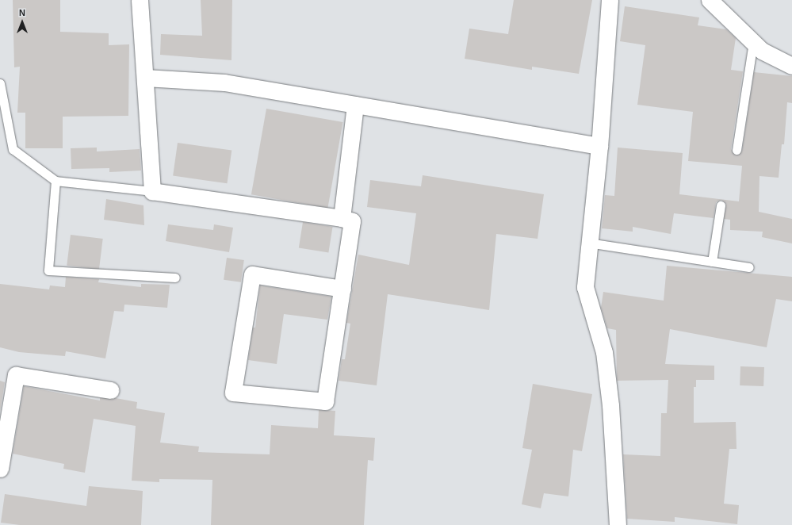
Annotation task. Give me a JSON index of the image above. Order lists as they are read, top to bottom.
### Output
{
  "north": "top"
}
